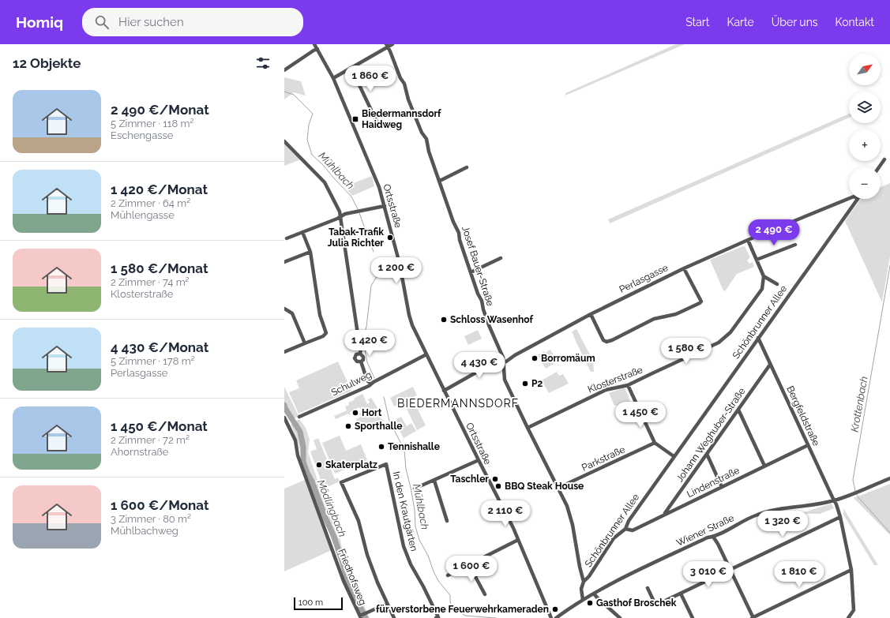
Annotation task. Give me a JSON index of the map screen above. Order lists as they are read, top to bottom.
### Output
{
  "streets": {
    "street": [
      "Ortsstraße",
      "Josef Bauer-Straße",
      "Perlasgasse",
      "Schönbrunner Allee",
      "Klosterstraße",
      "Schulweg",
      "Bergfeldstraße",
      "Johann Weghuber-Straße",
      "Parkstraße",
      "Lindenstraße",
      "In den Krautgärten",
      "Wiener Straße",
      "Friedhofsweg"
    ]
  },
  "crossings": [
    ["Ortsstraße", "Perlasgasse"],
    ["Ortsstraße", "Schulweg"],
    ["Josef Bauer-Straße", "Perlasgasse"],
    ["Josef Bauer-Straße", "Schönbrunner Allee"],
    ["Josef Bauer-Straße", "Klosterstraße"],
    ["Josef Bauer-Straße", "Parkstraße"],
    ["Josef Bauer-Straße", "Wiener Straße"],
    ["Schönbrunner Allee", "Bergfeldstraße"],
    ["Schönbrunner Allee", "Lindenstraße"],
    ["Bergfeldstraße", "Johann Weghuber-Straße"],
    ["Bergfeldstraße", "Lindenstraße"],
    ["Bergfeldstraße", "Wiener Straße"],
    ["Johann Weghuber-Straße", "Lindenstraße"]
  ],
  "districts": ["BIEDERMANNSDORF"],
  "water": ["Mühlbach", "Krottenbach", "Mödlingbach"],
  "places": {
    "transit": ["Biedermannsdorf Haidweg"],
    "other": [
      "Tabak-Trafik Julia Richter",
      "Schloss Wasenhof",
      "Borromäum",
      "P2",
      "Hort",
      "Sporthalle",
      "Tennishalle",
      "Skaterplatz",
      "Taschler",
      "BBQ Steak House",
      "Gasthof Broschek",
      "für verstorbene Feuerwehrkameraden"
    ]
  },
  "scale_bar": "100 m",
  "north": "top right",
  "page": {
    "header": "Homiq",
    "search": "Hier suchen",
    "nav": [
      "Start",
      "Karte",
      "Über uns",
      "Kontakt"
    ],
    "heading": "12 Objekte",
    "map_buttons": ["+", "−"],
    "price": [
      "1 860 €",
      "2 490 €",
      "1 200 €",
      "1 420 €",
      "1 580 €",
      "4 430 €",
      "1 450 €",
      "2 110 €",
      "1 320 €",
      "1 600 €",
      "3 010 €",
      "1 810 €"
    ],
    "list": [
      {
        "name": "2 490 €/Monat",
        "note": "5 Zimmer · 118 m² · Eschengasse"
      },
      {
        "name": "1 420 €/Monat",
        "note": "2 Zimmer · 64 m² · Mühlengasse"
      },
      {
        "name": "1 580 €/Monat",
        "note": "2 Zimmer · 74 m² · Klosterstraße"
      },
      {
        "name": "4 430 €/Monat",
        "note": "5 Zimmer · 178 m² · Perlasgasse"
      },
      {
        "name": "1 450 €/Monat",
        "note": "2 Zimmer · 72 m² · Ahornstraße"
      },
      {
        "name": "1 600 €/Monat",
        "note": "3 Zimmer · 80 m² · Mühlbachweg"
      }
    ],
    "scale": "100 m"
  }
}
